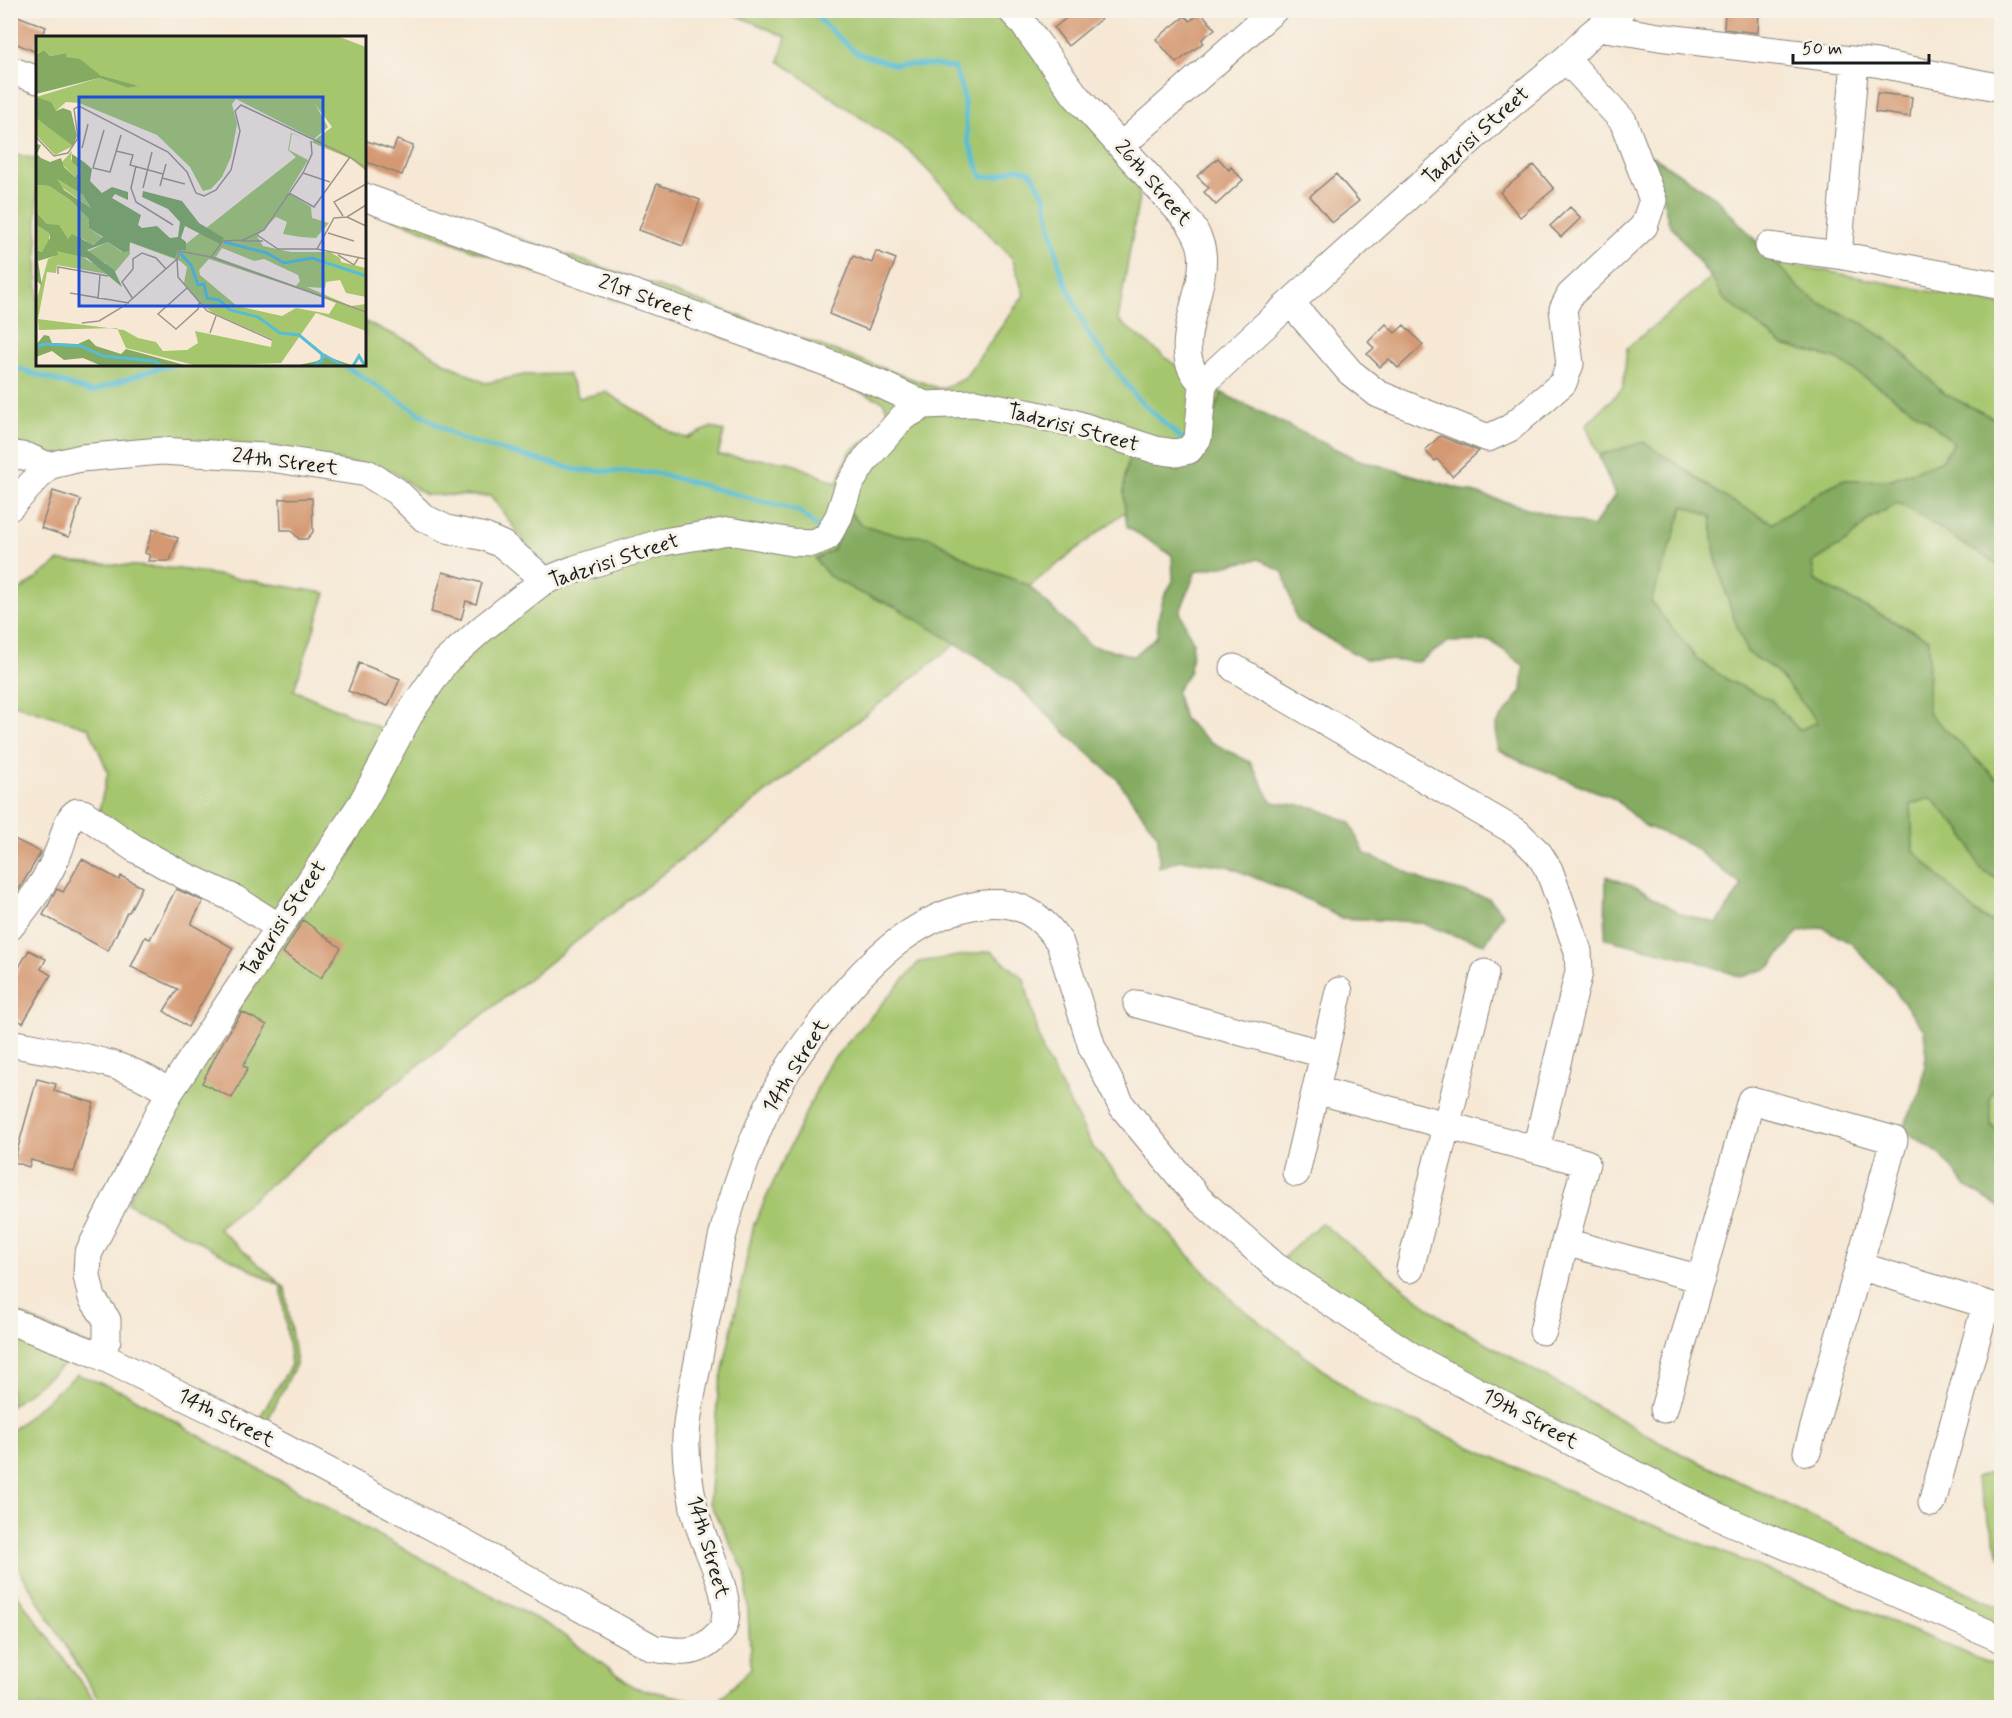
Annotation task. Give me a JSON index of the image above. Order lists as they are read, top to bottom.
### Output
{
  "streets": {
    "street": [
      "Tadzrisi Street",
      "26th Street",
      "21st Street",
      "24th Street",
      "14th Street",
      "19th Street"
    ]
  },
  "crossings": [
    ["Tadzrisi Street", "26th Street"],
    ["Tadzrisi Street", "21st Street"],
    ["Tadzrisi Street", "24th Street"],
    ["Tadzrisi Street", "14th Street"],
    ["14th Street", "19th Street"]
  ],
  "scale_bar": "50 m"
}
